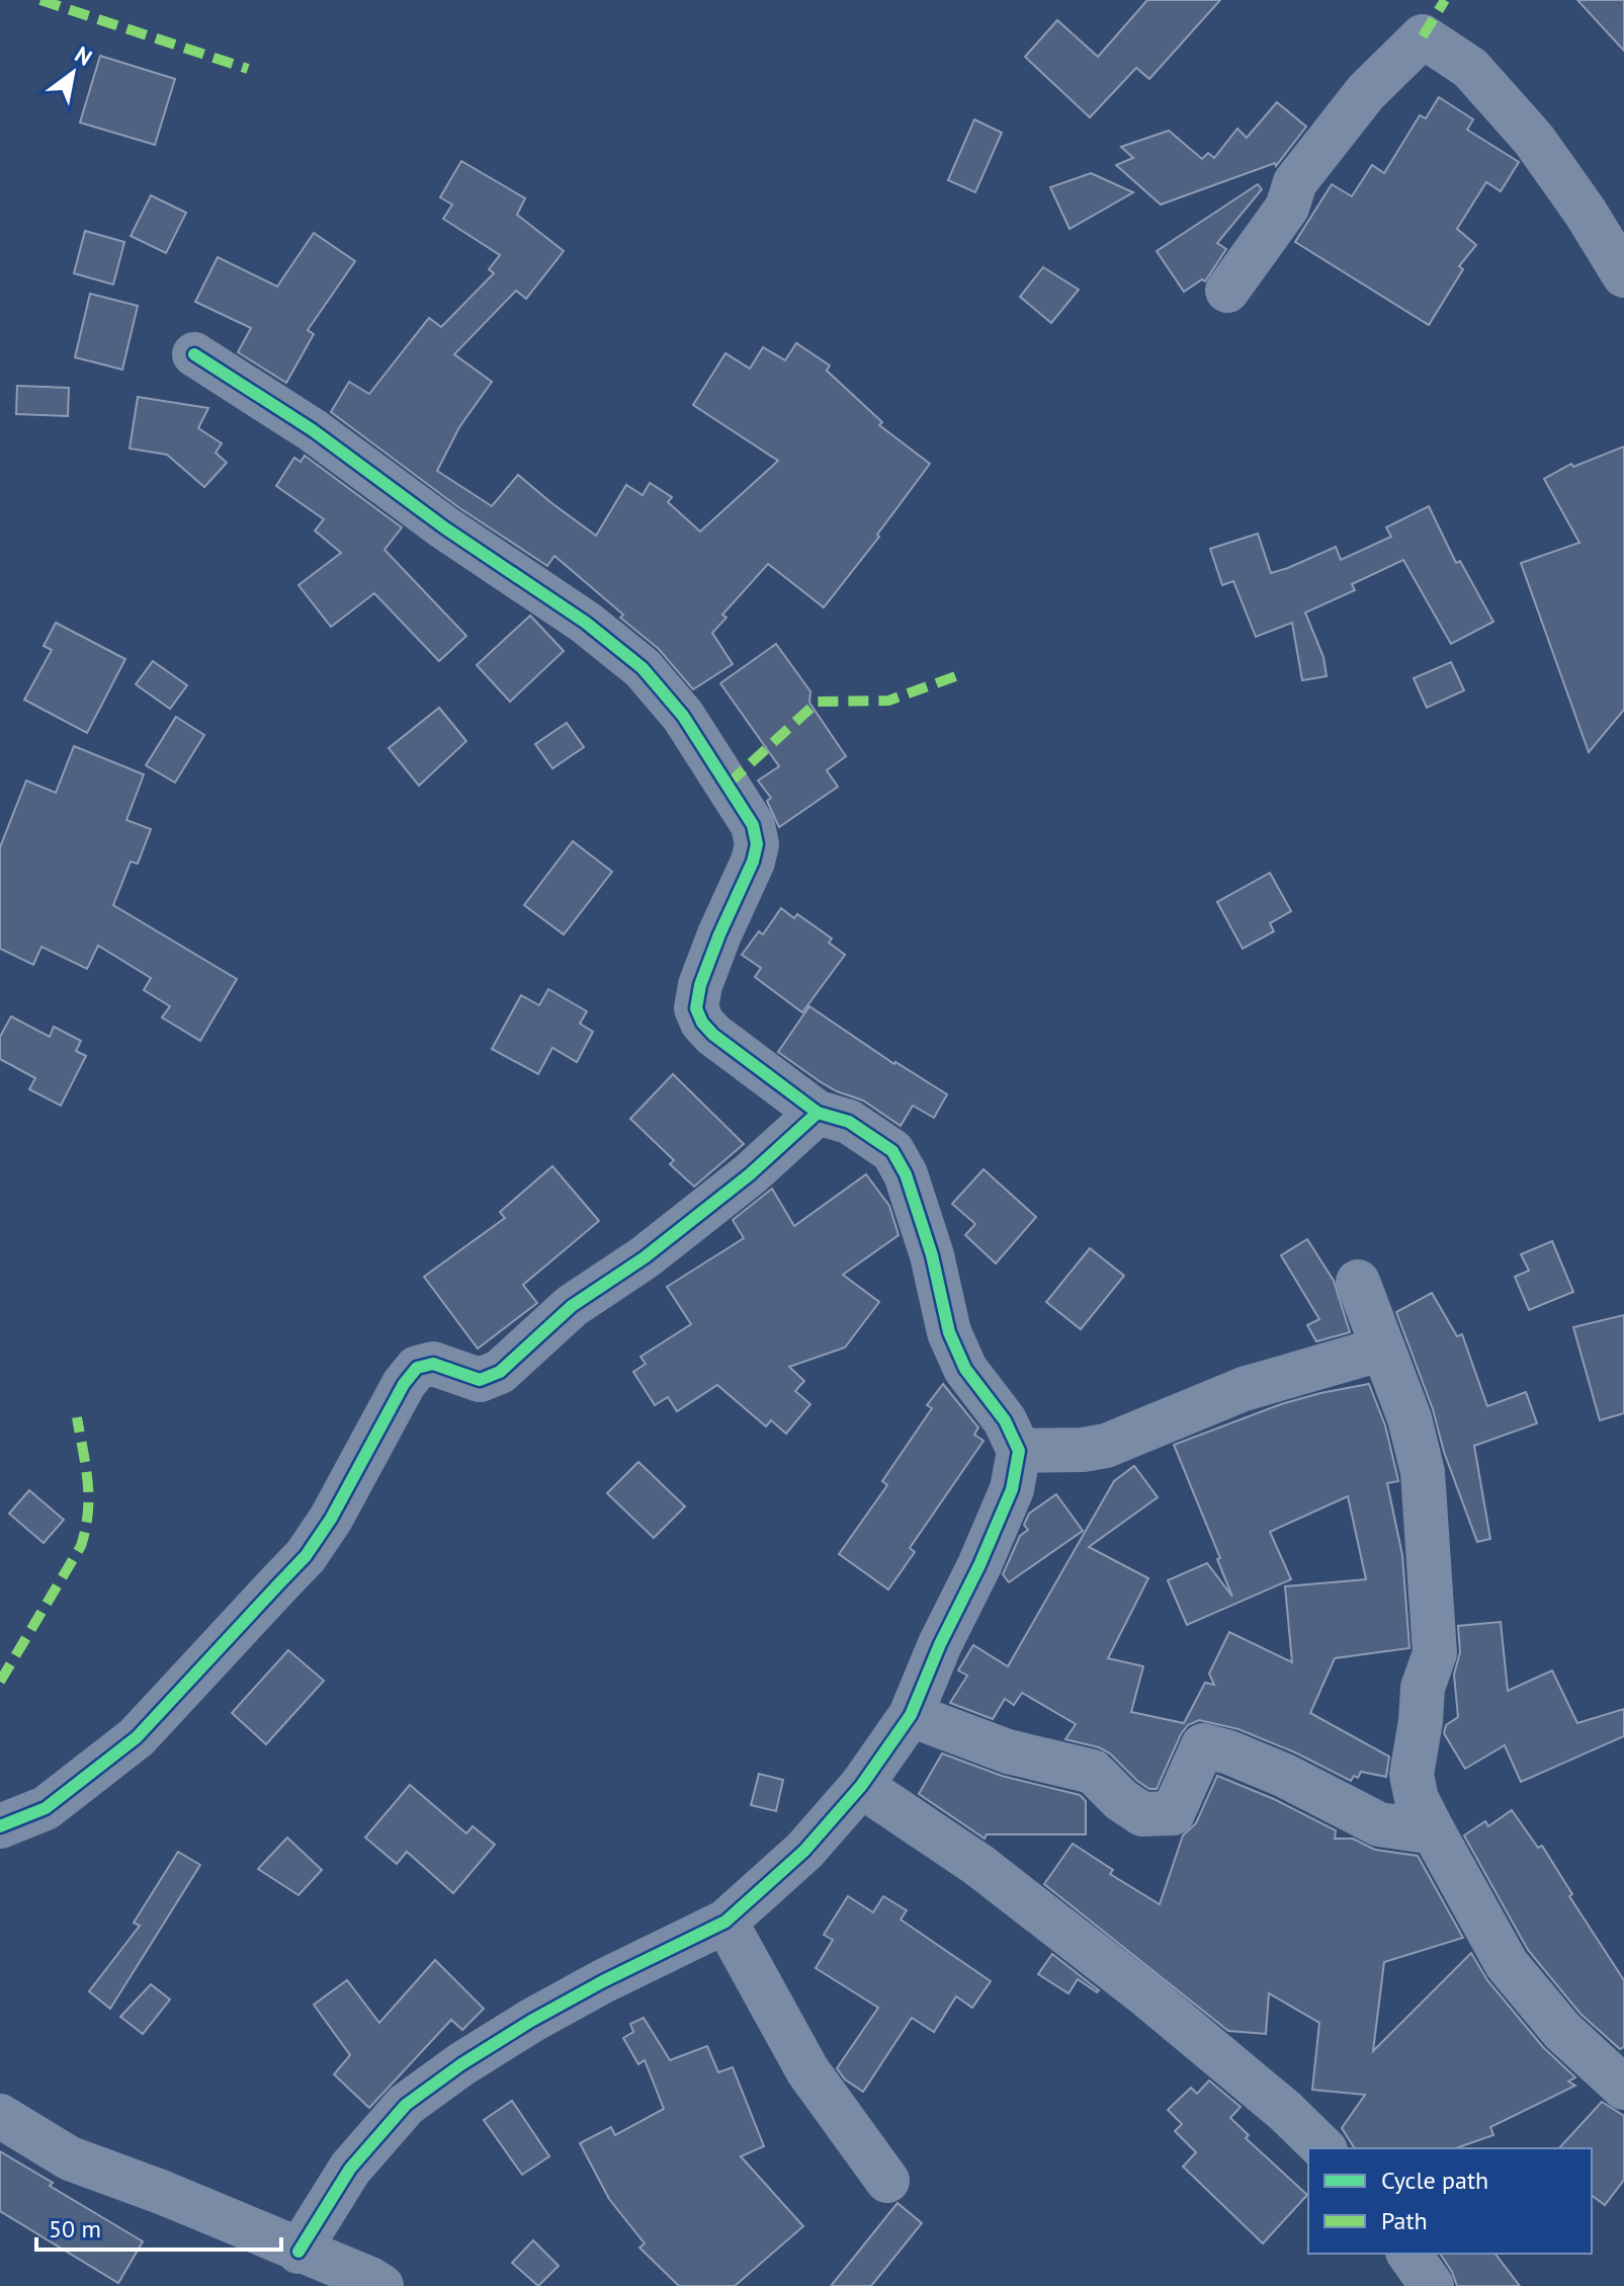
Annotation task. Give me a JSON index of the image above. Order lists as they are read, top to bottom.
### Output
{
  "legend": ["Cycle path", "Path"],
  "scale_bar": "50 m",
  "north": "top right"
}
